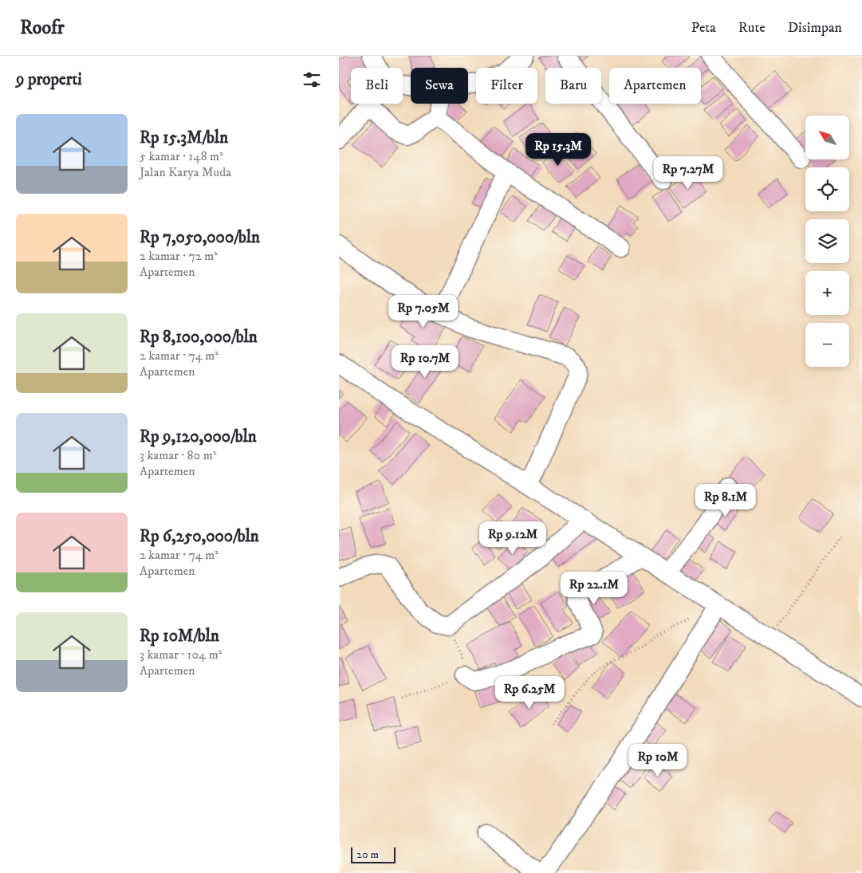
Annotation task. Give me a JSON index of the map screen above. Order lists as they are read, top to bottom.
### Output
{
  "scale_bar": "20 m",
  "north": "top left",
  "page": {
    "header": "Roofr",
    "nav": ["Peta", "Rute", "Disimpan"],
    "heading": "9 properti",
    "chip": [
      "Beli",
      "Sewa",
      "Filter",
      "Baru",
      "Apartemen"
    ],
    "list": [
      {
        "name": "Rp 15.3M/bln",
        "note": "5 kamar · 148 m² · Jalan Karya Muda"
      },
      {
        "name": "Rp 7,050,000/bln",
        "note": "2 kamar · 72 m² · Apartemen"
      },
      {
        "name": "Rp 8,100,000/bln",
        "note": "2 kamar · 74 m² · Apartemen"
      },
      {
        "name": "Rp 9,120,000/bln",
        "note": "3 kamar · 80 m² · Apartemen"
      },
      {
        "name": "Rp 6,250,000/bln",
        "note": "2 kamar · 74 m² · Apartemen"
      },
      {
        "name": "Rp 10M/bln",
        "note": "3 kamar · 104 m² · Apartemen"
      }
    ],
    "map_buttons": ["+", "−"],
    "price": [
      "Rp 15.3M",
      "Rp 7.27M",
      "Rp 7.05M",
      "Rp 10.7M",
      "Rp 8.1M",
      "Rp 9.12M",
      "Rp 22.1M",
      "Rp 6.25M",
      "Rp 10M"
    ],
    "scale": "20 m"
  }
}
